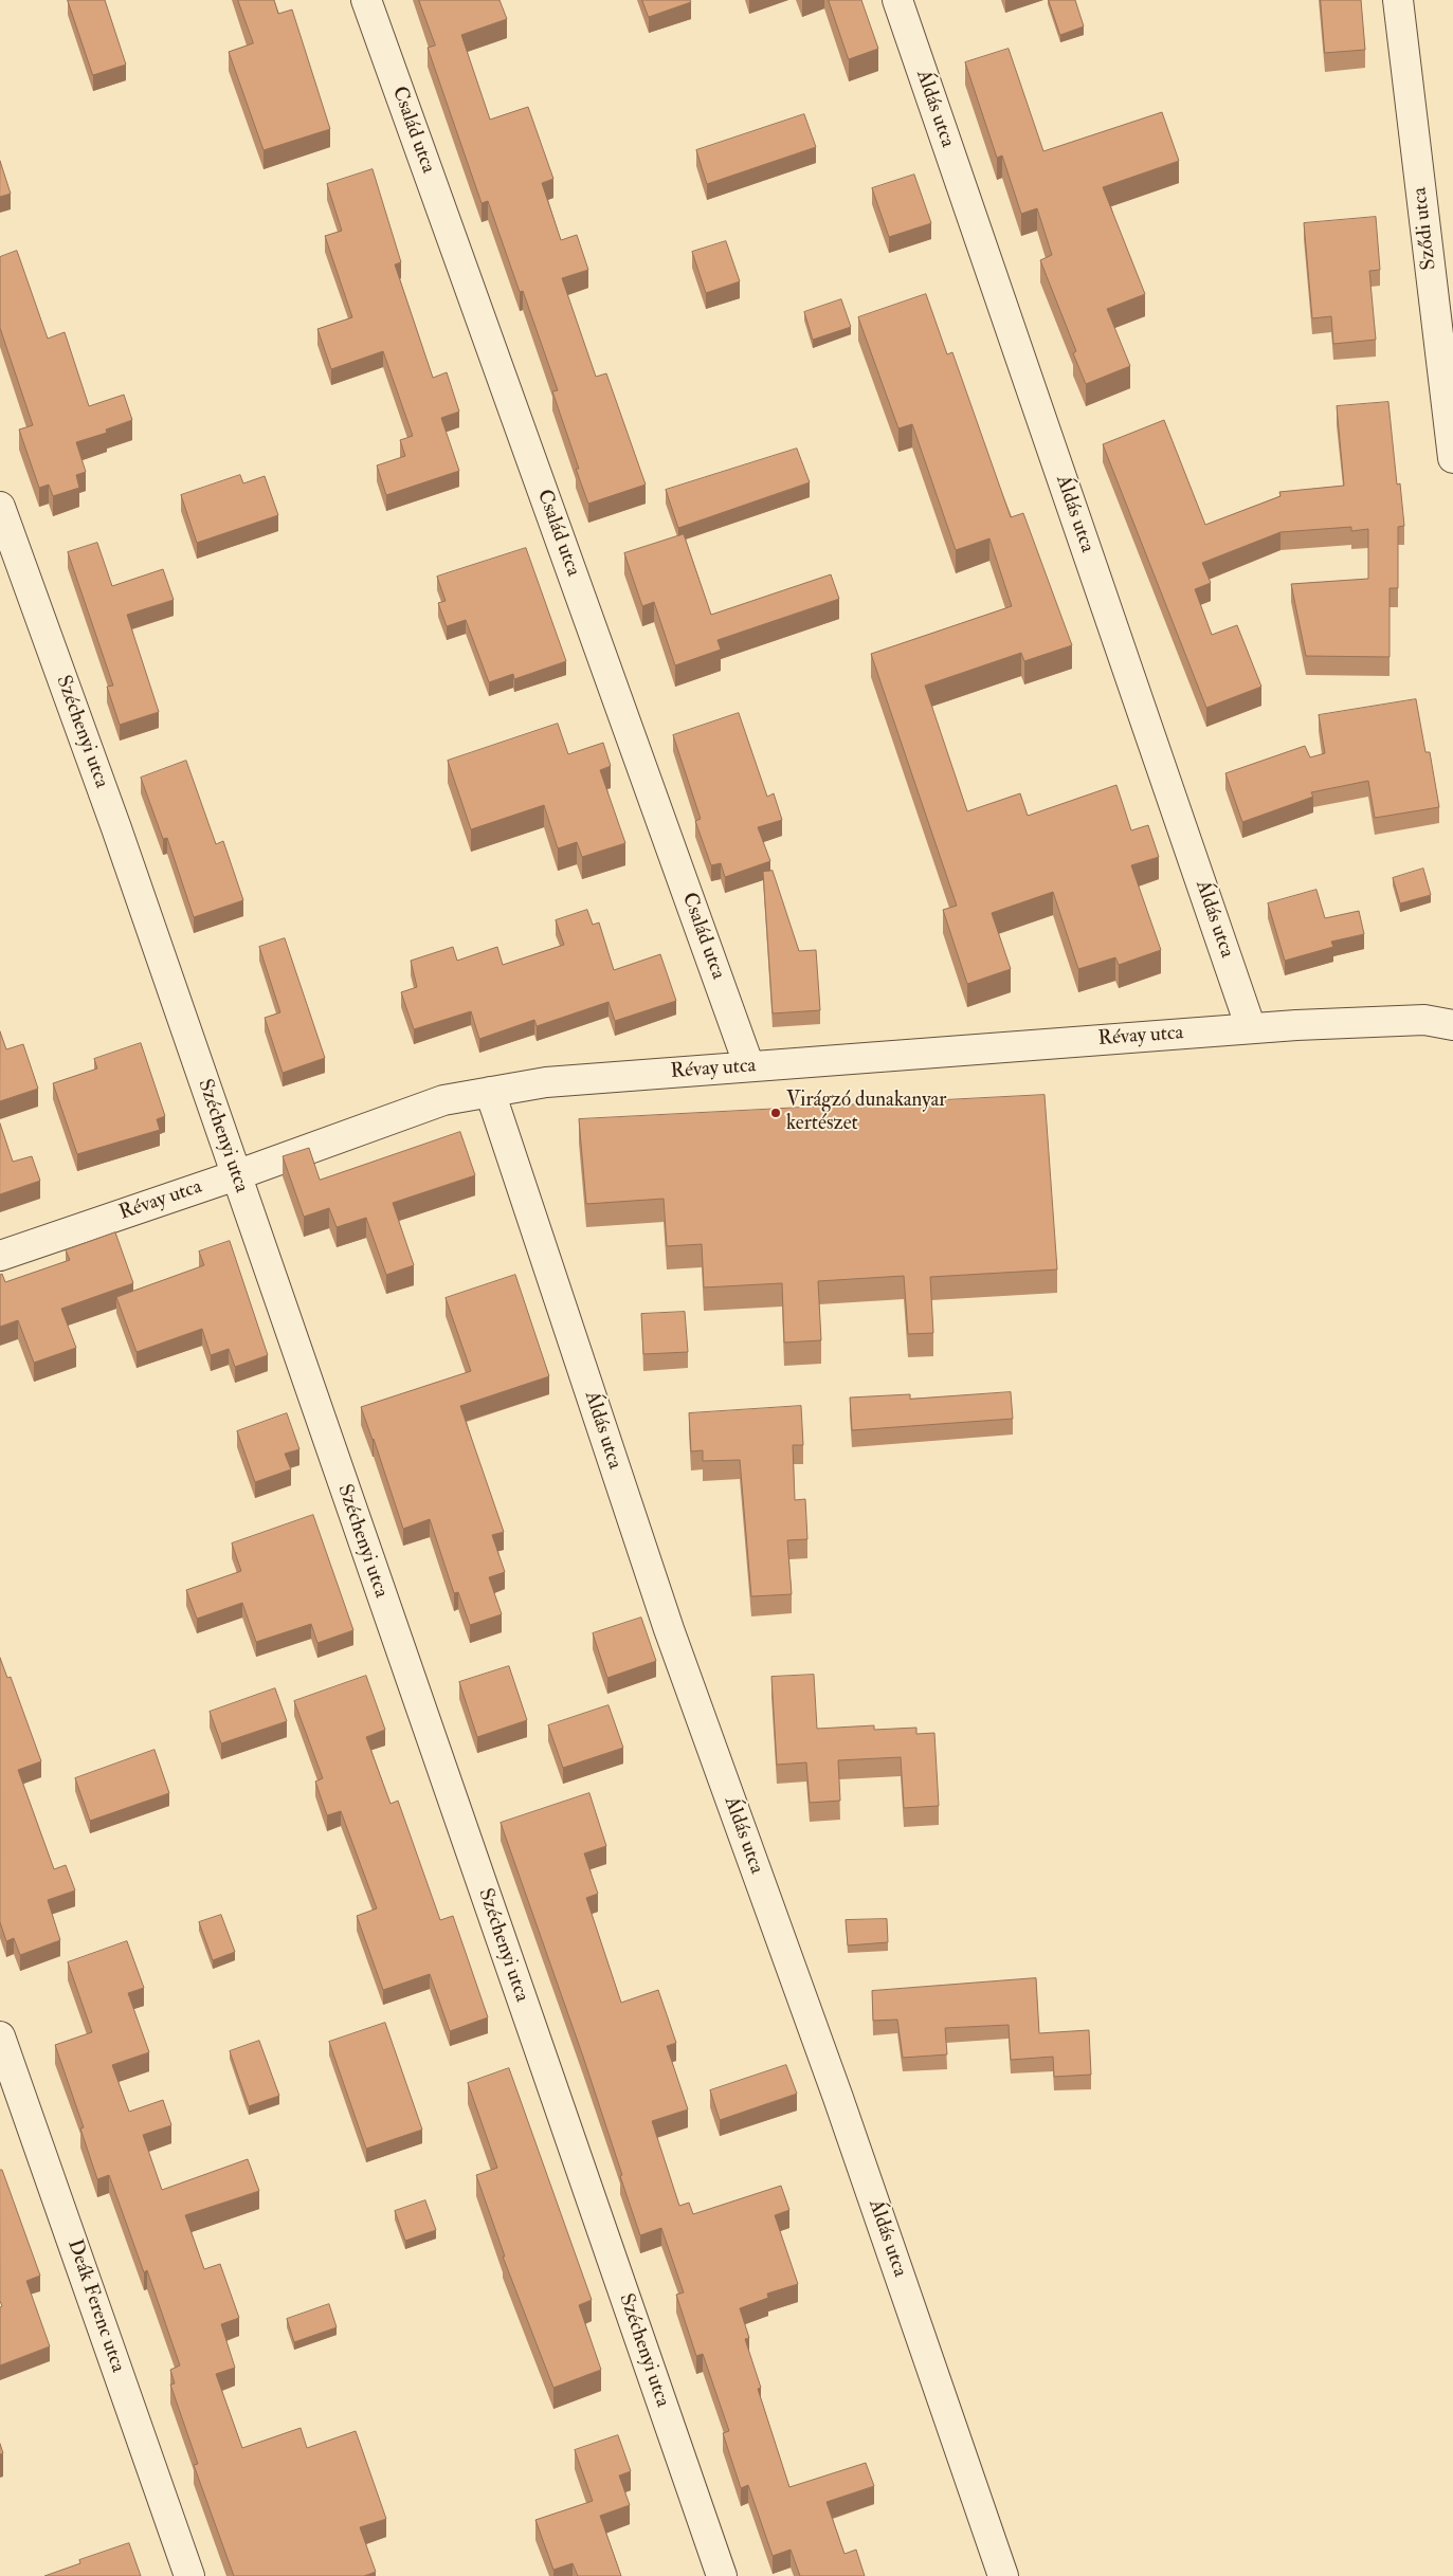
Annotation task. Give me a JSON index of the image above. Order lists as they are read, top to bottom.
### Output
{
  "streets": {
    "street": [
      "Áldás utca",
      "Család utca",
      "Sződi utca",
      "Széchenyi utca",
      "Révay utca",
      "Deák Ferenc utca"
    ]
  },
  "crossings": [
    ["Áldás utca", "Révay utca"],
    ["Család utca", "Révay utca"],
    ["Széchenyi utca", "Révay utca"]
  ],
  "places": ["Virágzó dunakanyar kertészet"]
}
